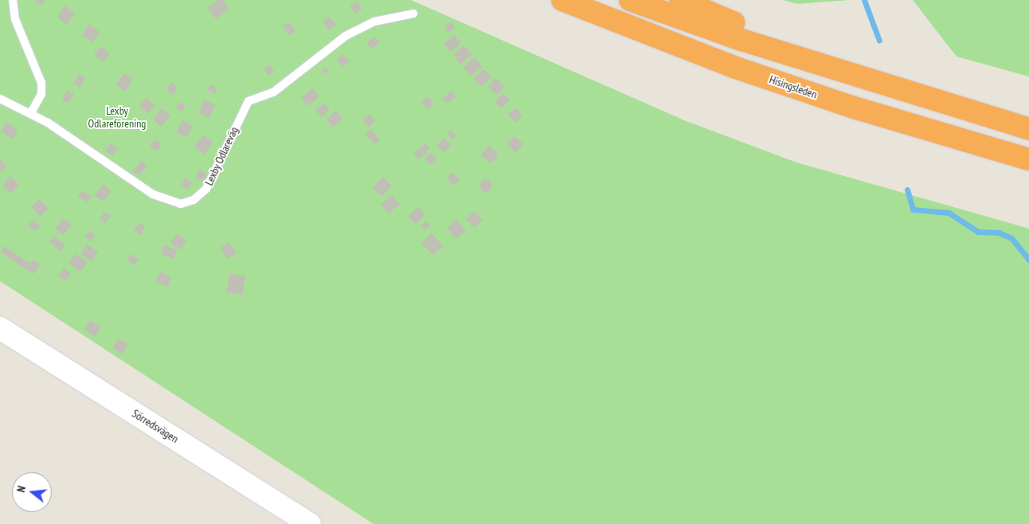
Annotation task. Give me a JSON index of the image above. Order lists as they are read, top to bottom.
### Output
{
  "streets": {
    "highway": ["Hisingsleden"],
    "street": ["Sörredsvägen"],
    "lane": ["Lexby Odlareväg"]
  },
  "parks": ["Lexby Odlareförening"],
  "north": "left"
}
